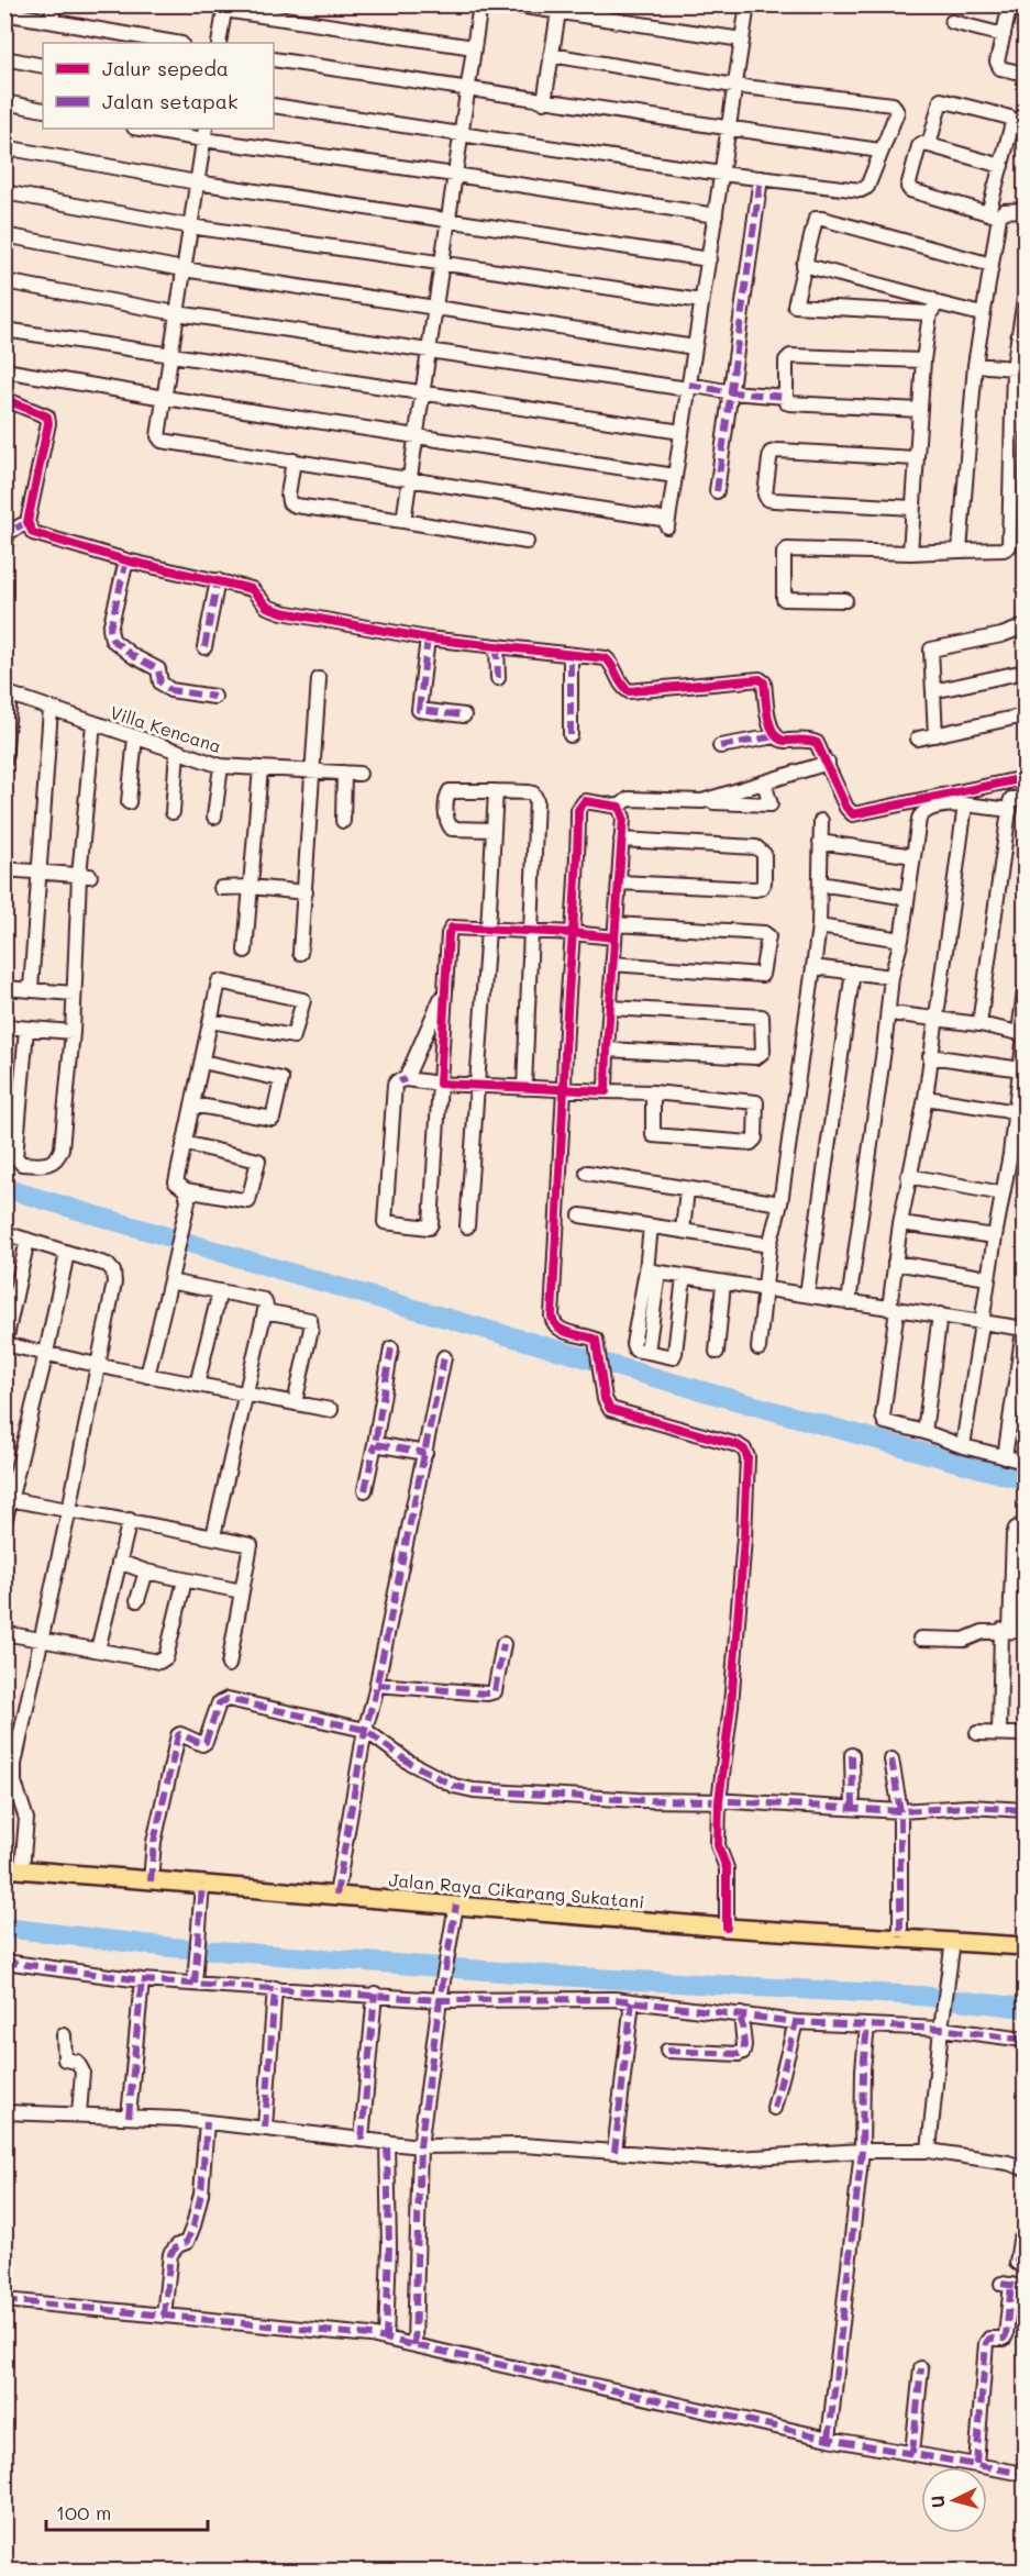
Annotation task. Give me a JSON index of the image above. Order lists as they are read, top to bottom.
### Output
{
  "streets": {
    "main road": ["Jalan Raya Cikarang Sukatani"],
    "street": ["Villa Kencana"]
  },
  "legend": ["Jalur sepeda", "Jalan setapak"],
  "scale_bar": "100 m",
  "north": "left"
}
